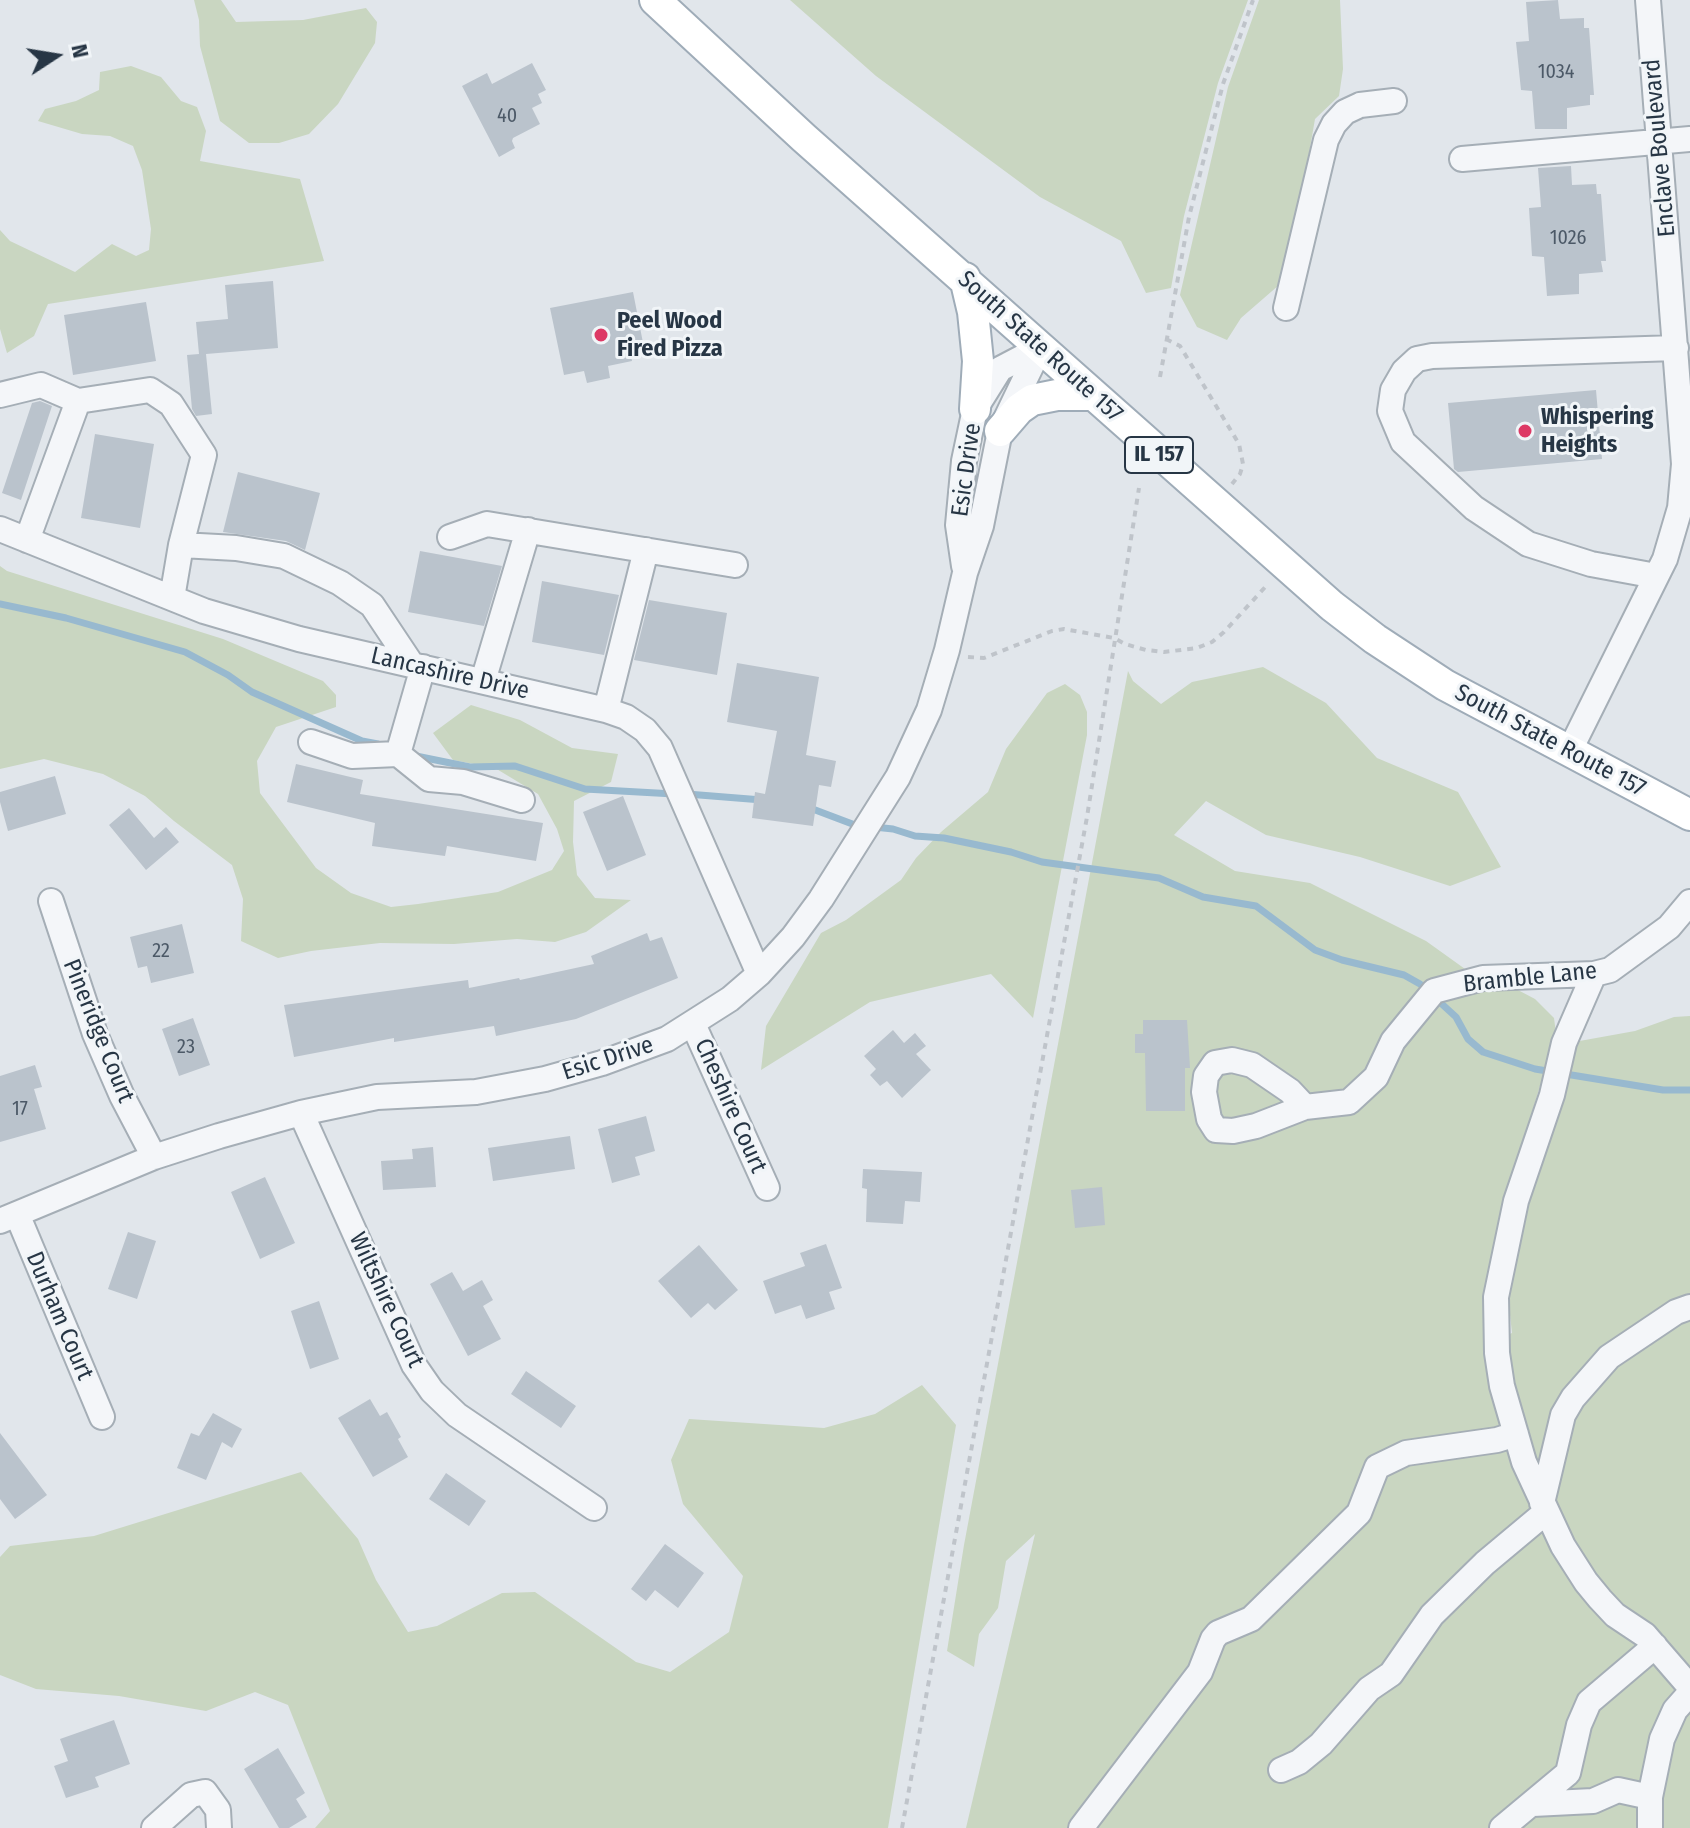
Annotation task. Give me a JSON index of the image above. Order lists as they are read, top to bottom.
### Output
{
  "streets": {
    "main road": ["South State Route 157", "IL 157"],
    "street": [
      "Enclave Boulevard",
      "Esic Drive",
      "Lancashire Drive",
      "Bramble Lane",
      "Pineridge Court",
      "Cheshire Court",
      "Wiltshire Court",
      "Durham Court"
    ]
  },
  "crossings": [
    ["Enclave Boulevard", "South State Route 157"],
    ["South State Route 157", "Esic Drive"],
    ["Esic Drive", "Lancashire Drive"],
    ["Esic Drive", "Pineridge Court"],
    ["Esic Drive", "Cheshire Court"],
    ["Esic Drive", "Wiltshire Court"],
    ["Esic Drive", "Durham Court"]
  ],
  "places": ["Peel Wood Fired Pizza", "Whispering Heights"],
  "house_numbers": [
    "1034",
    "40",
    "1026",
    "22",
    "23",
    "17"
  ],
  "north": "right"
}
